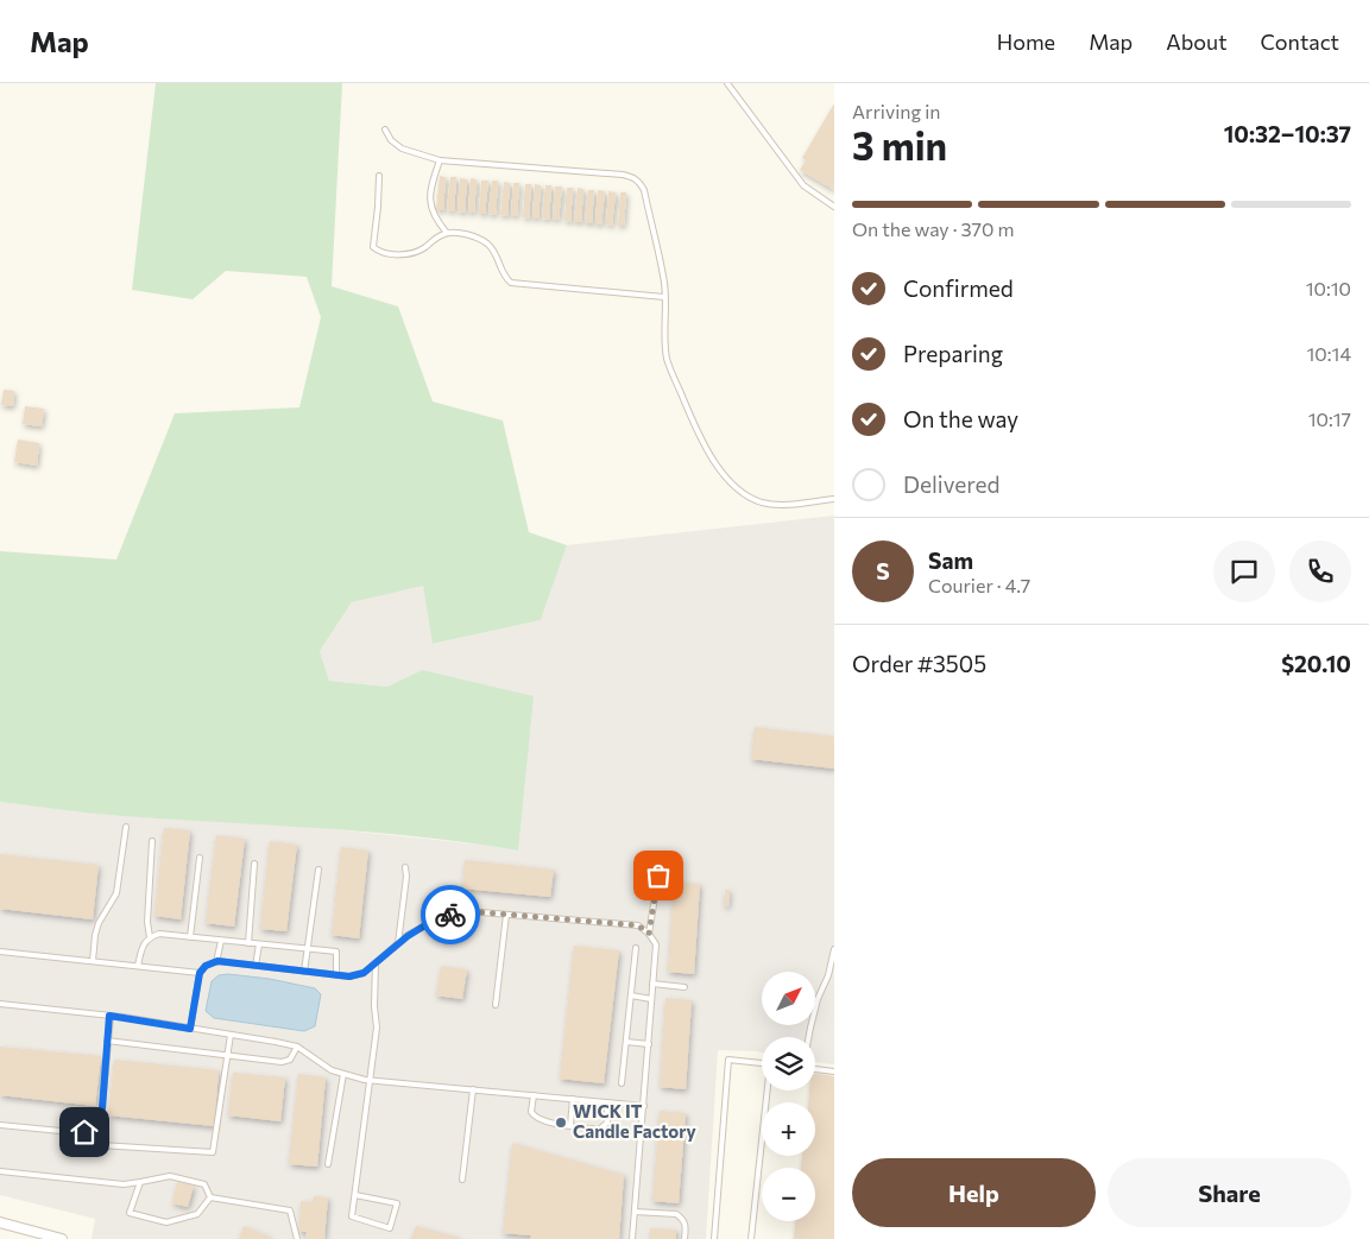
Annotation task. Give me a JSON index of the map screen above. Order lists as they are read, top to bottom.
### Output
{
  "places": ["WICK IT Candle Factory"],
  "north": "top right",
  "page": {
    "header": "Map",
    "nav": [
      "Home",
      "Map",
      "About",
      "Contact"
    ],
    "heading": ["3 min", "Arriving in", "10:32–10:37"],
    "panel": [
      "Sam",
      "Courier · 4.7",
      "Order #3505",
      "$20.10"
    ],
    "bar": "On the way · 370 m",
    "list": [
      ["Confirmed", "10:10"],
      ["Preparing", "10:14"],
      ["On the way", "10:17"],
      "Delivered"
    ],
    "round": "S",
    "map_buttons": ["+", "−"],
    "buttons": ["Help", "Share"]
  }
}
